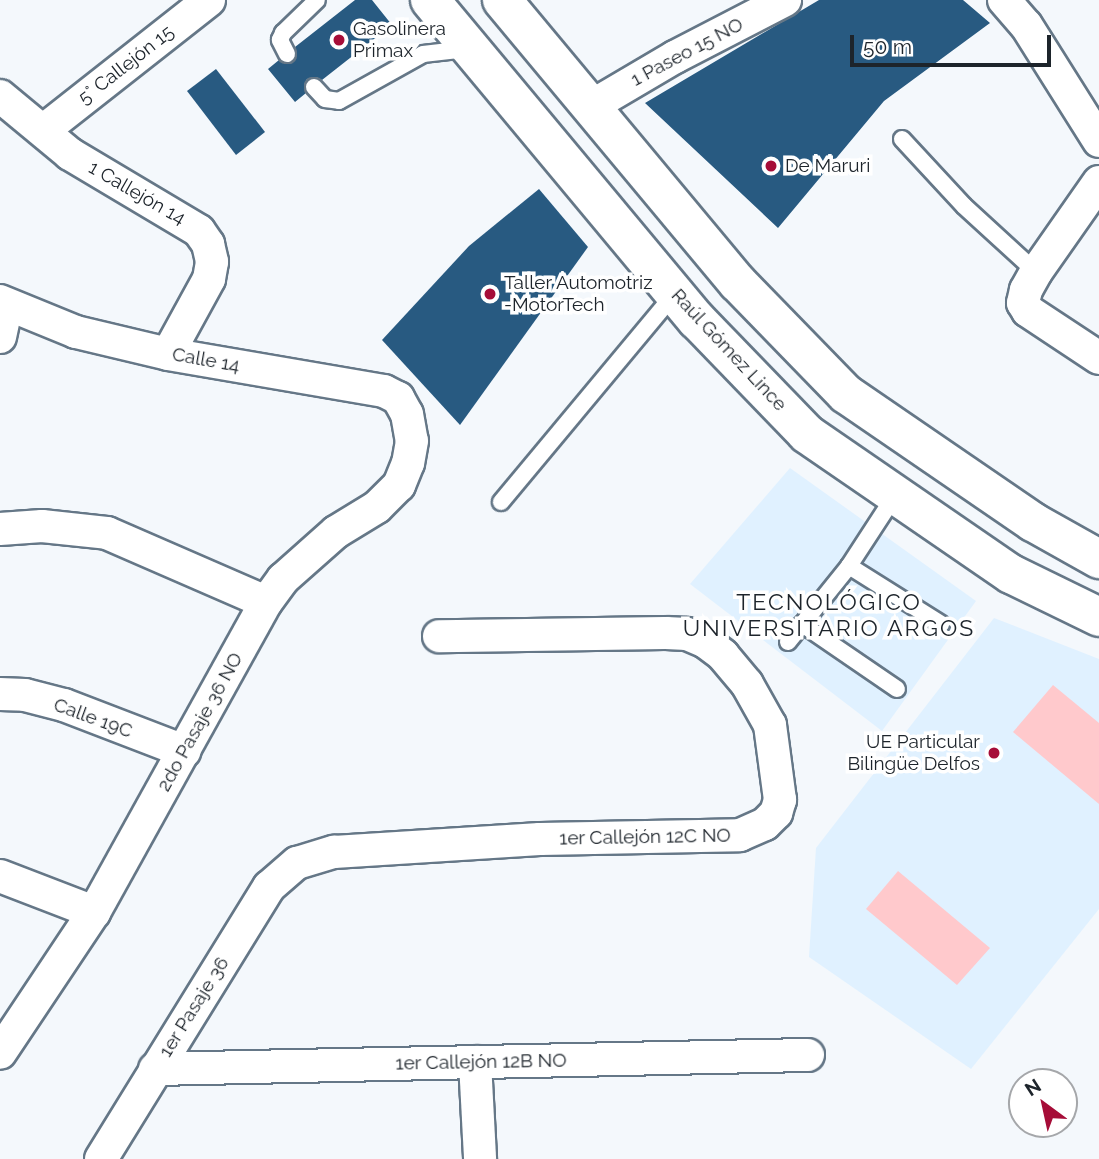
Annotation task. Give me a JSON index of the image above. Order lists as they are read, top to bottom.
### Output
{
  "streets": {
    "main road": ["Raúl Gómez Lince"],
    "street": [
      "1 Paseo 15 NO",
      "5° Callejón 15",
      "1 Callejón 14",
      "Calle 14",
      "Calle 19C",
      "2do Pasaje 36 NO",
      "1er Callejón 12C NO",
      "1er Pasaje 36",
      "1er Callejón 12B NO"
    ]
  },
  "crossings": [
    ["5° Callejón 15", "1 Callejón 14"],
    ["1 Callejón 14", "Calle 14"],
    ["Calle 14", "2do Pasaje 36 NO"],
    ["Calle 19C", "2do Pasaje 36 NO"],
    ["1er Callejón 12C NO", "1er Pasaje 36"],
    ["1er Pasaje 36", "1er Callejón 12B NO"]
  ],
  "districts": ["TECNOLÓGICO UNIVERSITARIO ARGOS"],
  "places": [
    "Gasolinera Primax",
    "De Maruri",
    "Taller Automotriz -MotorTech",
    "UE Particular Bilingüe Delfos"
  ],
  "scale_bar": "50 m",
  "north": "top left"
}
